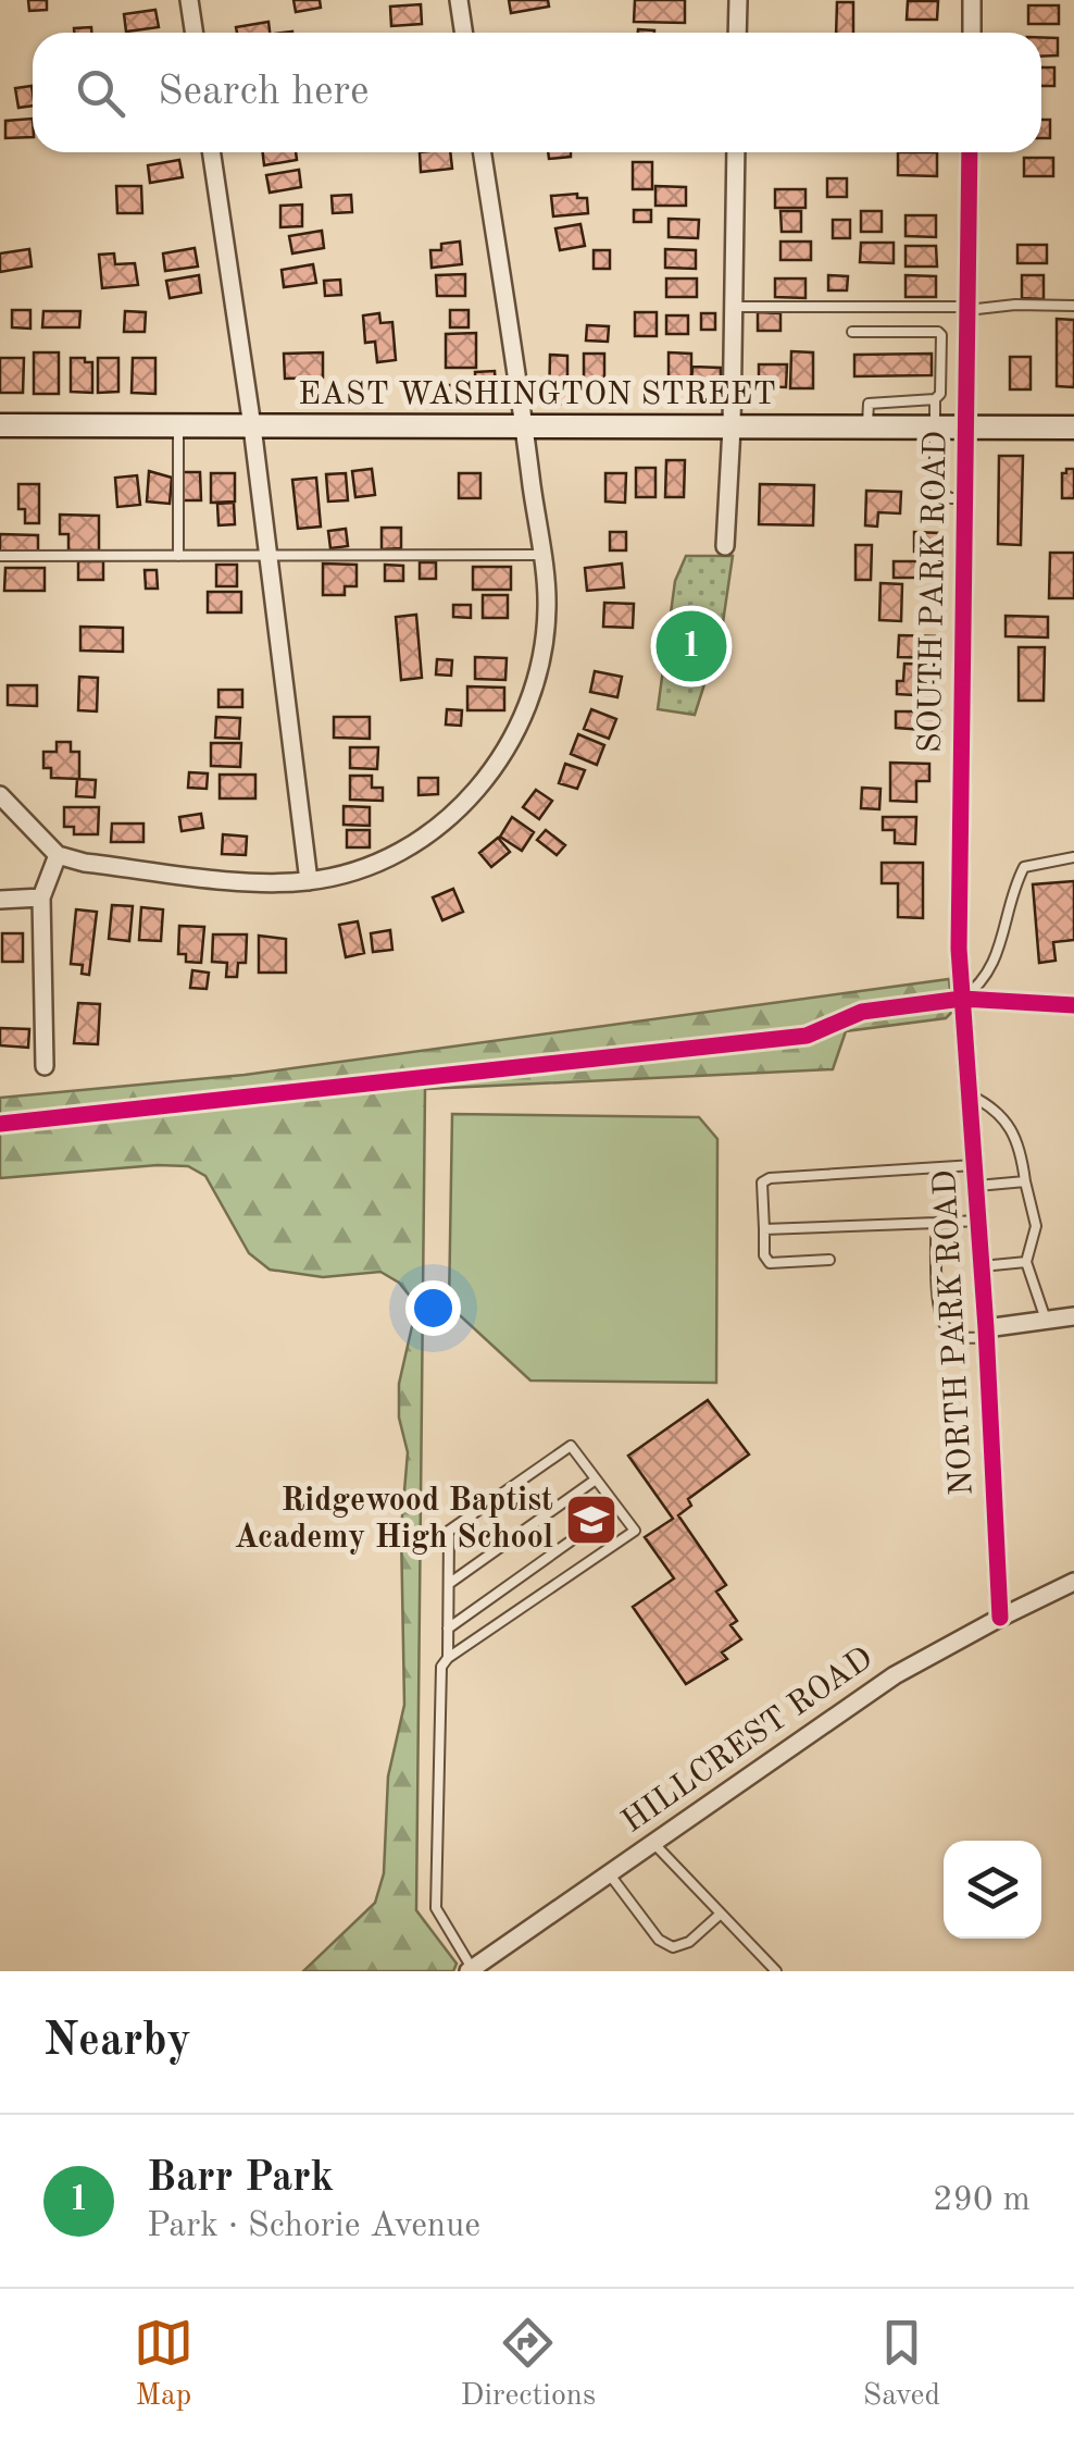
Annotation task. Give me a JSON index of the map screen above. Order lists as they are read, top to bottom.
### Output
{
  "streets": {
    "street": [
      "EAST WASHINGTON STREET",
      "SOUTH PARK ROAD",
      "NORTH PARK ROAD",
      "HILLCREST ROAD"
    ]
  },
  "crossings": [
    ["EAST WASHINGTON STREET", "SOUTH PARK ROAD"],
    ["SOUTH PARK ROAD", "NORTH PARK ROAD"],
    ["NORTH PARK ROAD", "HILLCREST ROAD"]
  ],
  "places": {
    "school or university": ["Ridgewood Baptist Academy High School"]
  },
  "page": {
    "search": "Search here",
    "pins": "1",
    "heading": "Nearby",
    "list": [
      {
        "mark": "1",
        "name": "Barr Park",
        "note": "Park · Schorie Avenue",
        "value": "290 m"
      }
    ],
    "nav": ["Map", "Directions", "Saved"]
  }
}
